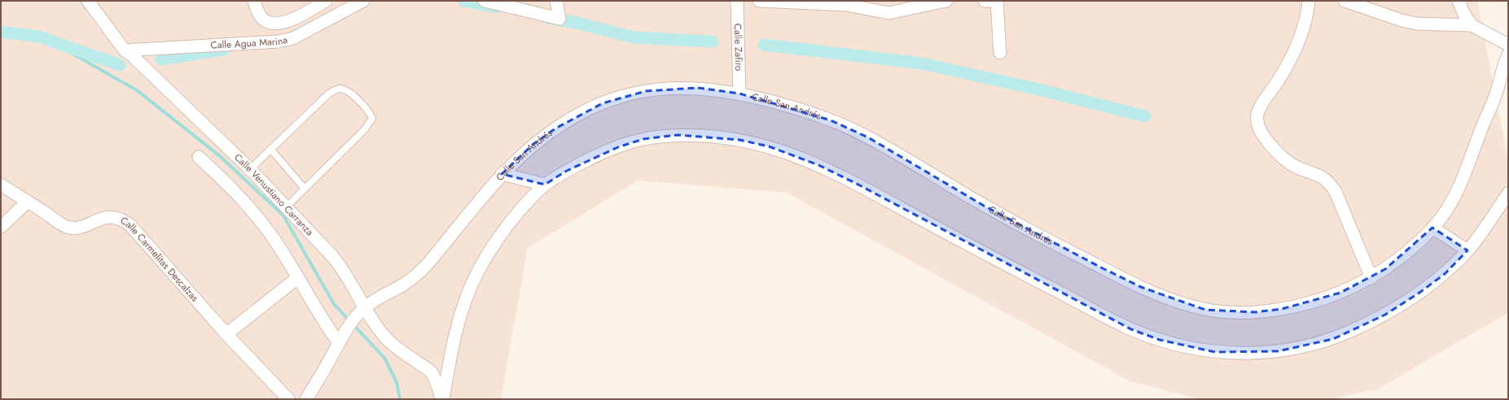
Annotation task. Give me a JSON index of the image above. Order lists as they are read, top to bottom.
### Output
{
  "streets": {
    "street": [
      "Calle Agua Marina",
      "Calle Zafiro",
      "Calle San Andrés",
      "Calle Venustiano Carranza",
      "Calle Carmelitas Descalzas"
    ]
  },
  "crossings": [
    ["Calle Agua Marina", "Calle Venustiano Carranza"],
    ["Calle Zafiro", "Calle San Andrés"],
    ["Calle San Andrés", "Calle Venustiano Carranza"]
  ]
}
